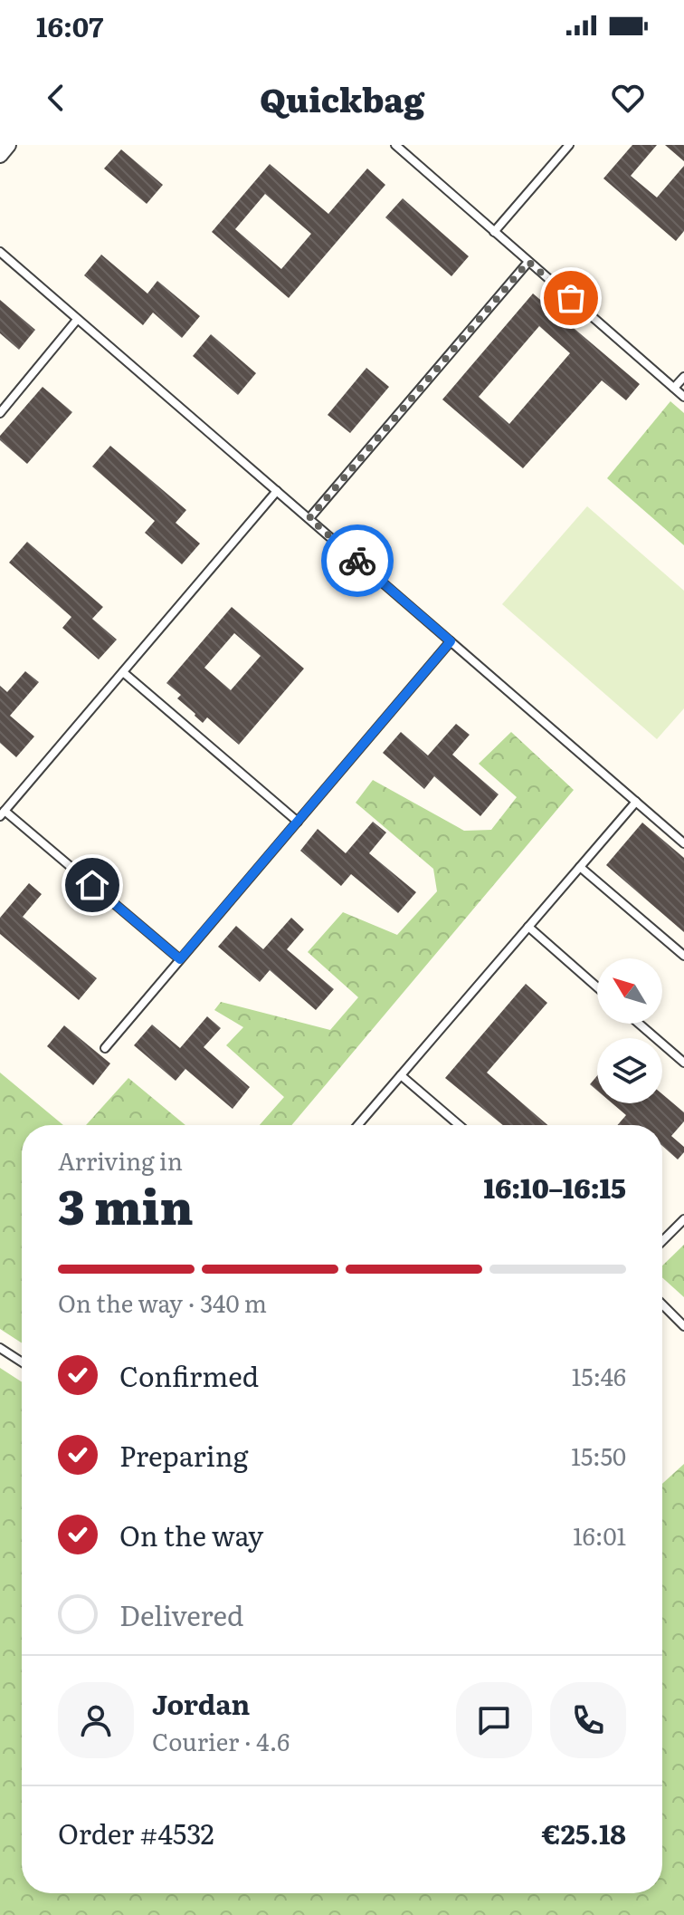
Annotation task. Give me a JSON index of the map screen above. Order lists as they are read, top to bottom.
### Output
{
  "north": "top left",
  "page": {
    "status": "16:07",
    "header": "Quickbag",
    "heading": ["3 min", "Arriving in", "16:10–16:15"],
    "panel": [
      "Jordan",
      "Courier · 4.6",
      "Order #4532",
      "€25.18"
    ],
    "bar": "On the way · 340 m",
    "list": [
      ["Confirmed", "15:46"],
      ["Preparing", "15:50"],
      ["On the way", "16:01"],
      "Delivered"
    ]
  }
}
